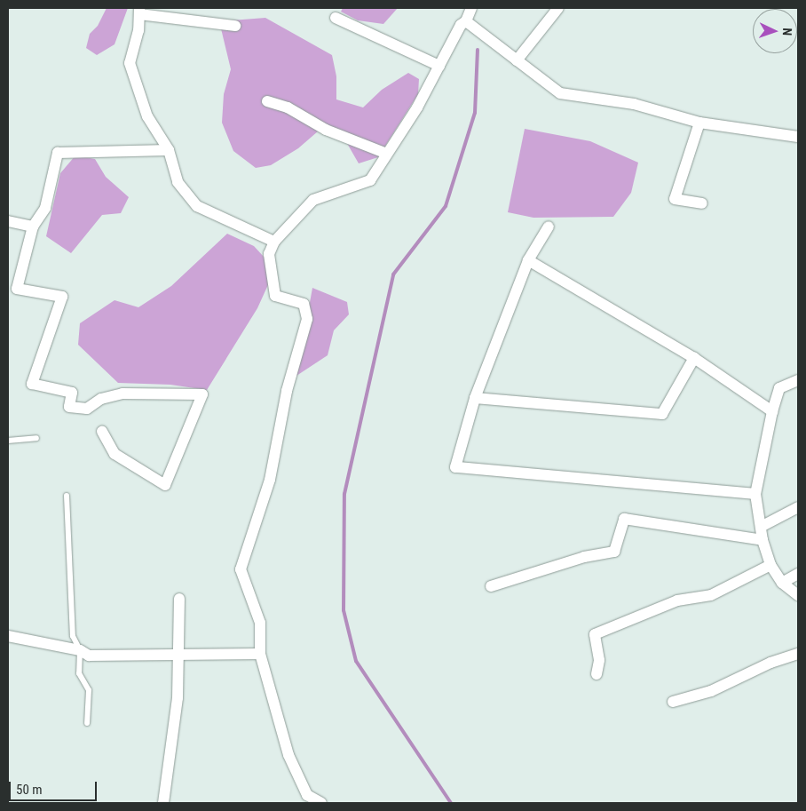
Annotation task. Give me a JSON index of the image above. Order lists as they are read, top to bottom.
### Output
{
  "scale_bar": "50 m",
  "north": "right"
}
